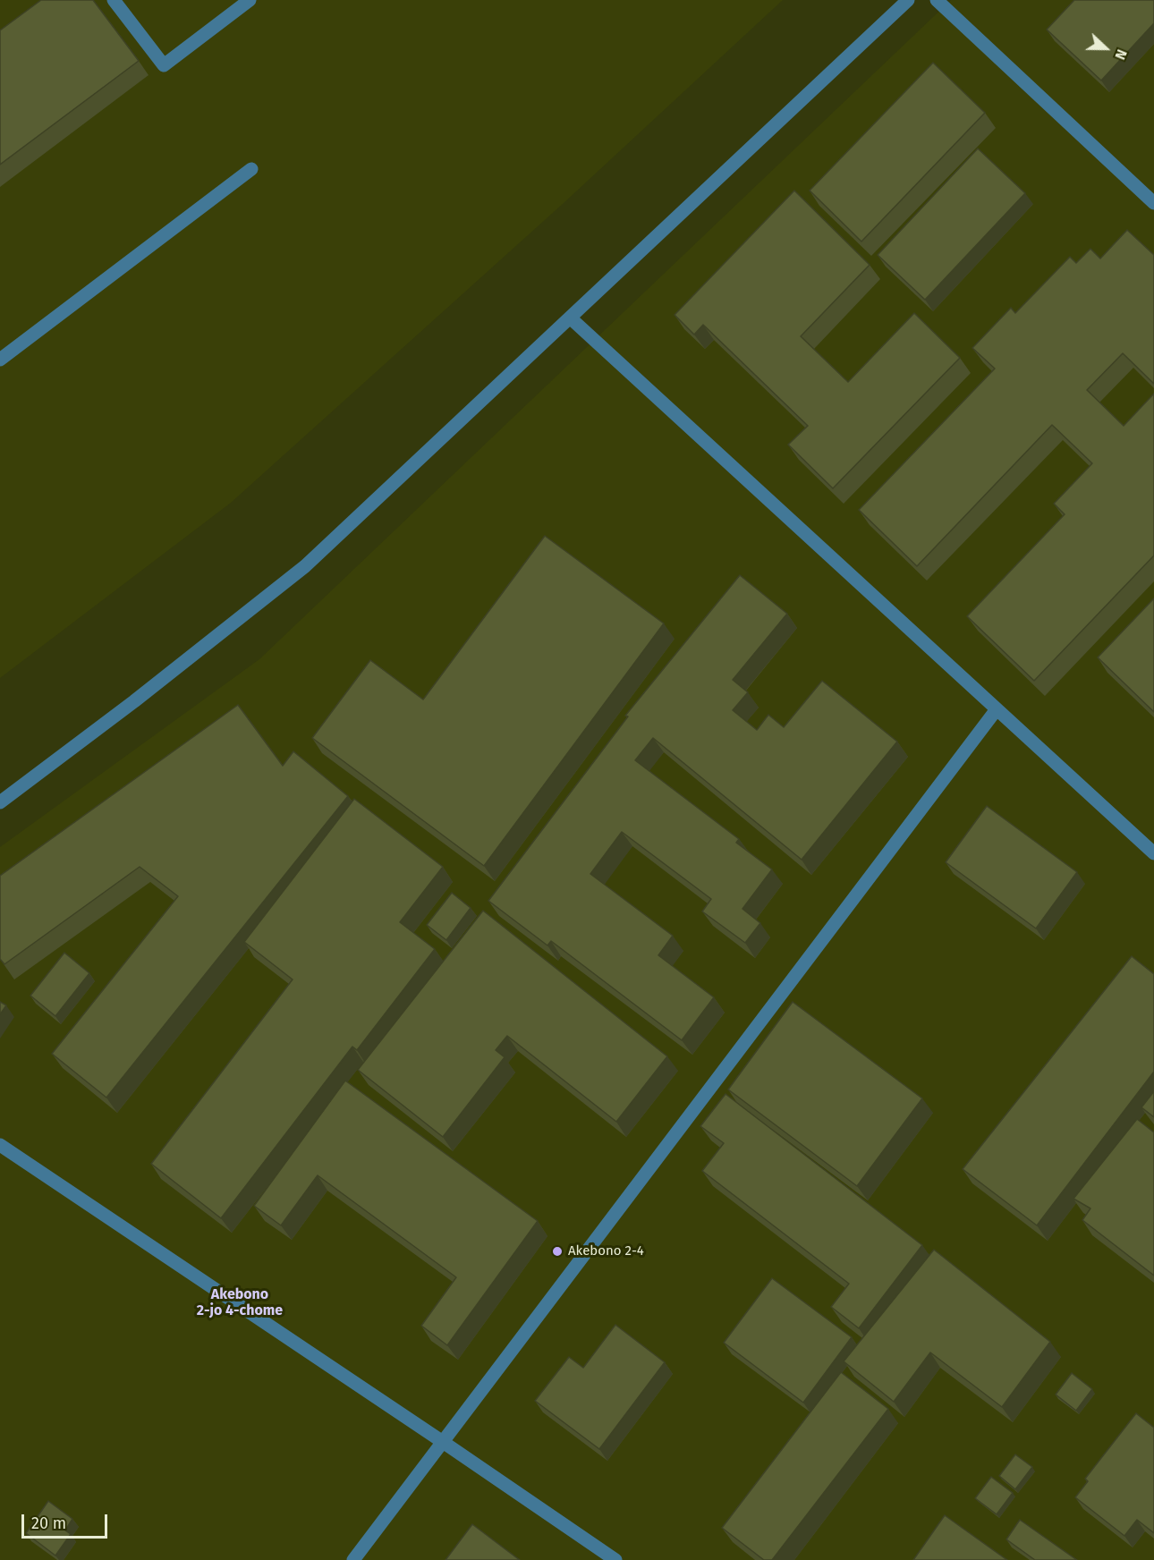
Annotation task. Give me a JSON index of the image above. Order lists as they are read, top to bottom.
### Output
{
  "districts": ["Akebono 2-jo 4-chome"],
  "places": ["Akebono 2-4"],
  "scale_bar": "20 m",
  "north": "right"
}
